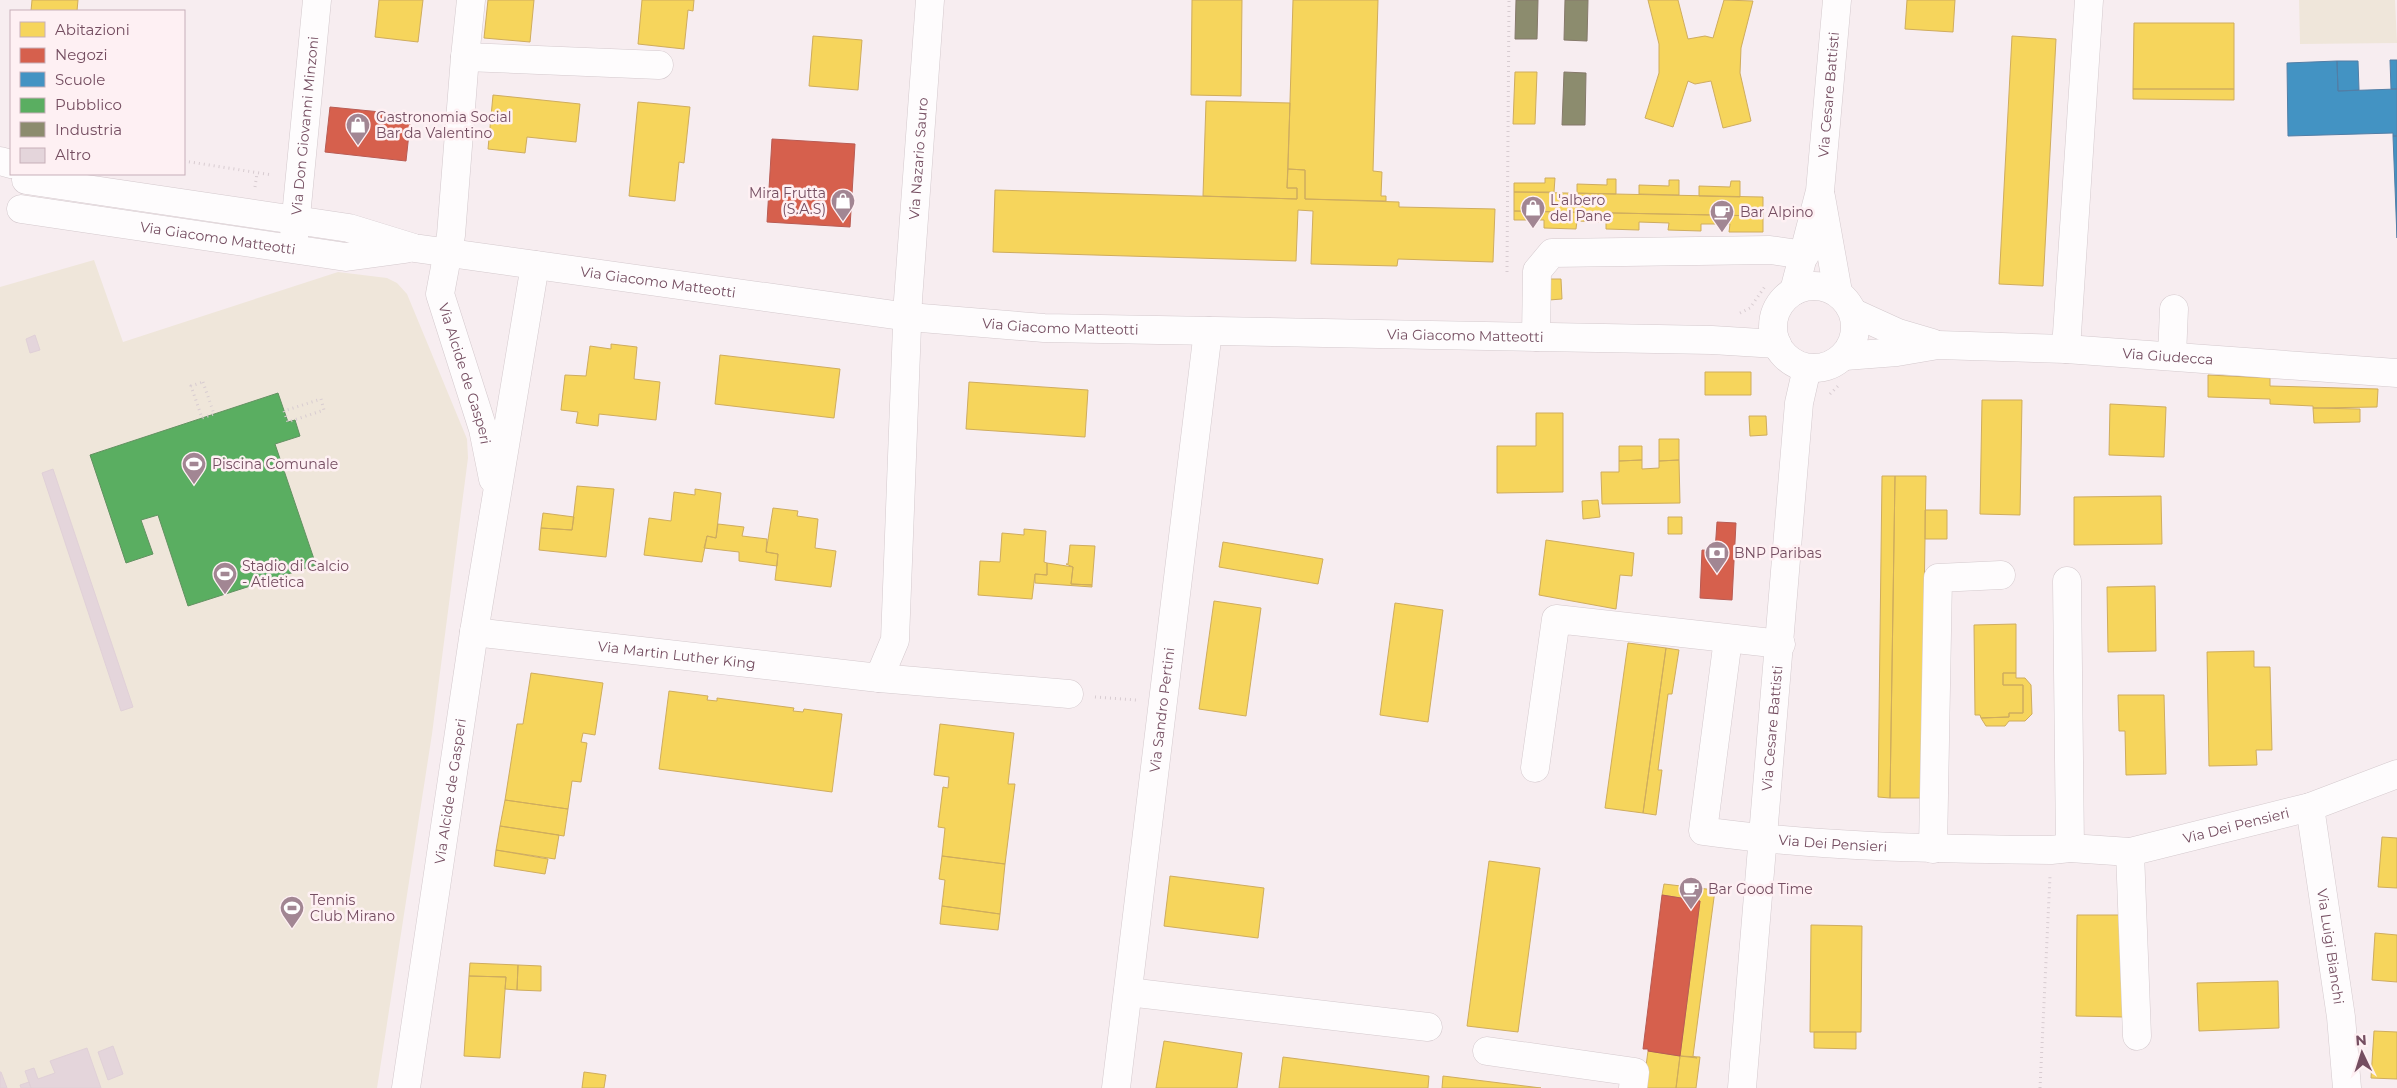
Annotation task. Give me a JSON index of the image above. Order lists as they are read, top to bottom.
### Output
{
  "streets": {
    "street": [
      "Via Cesare Battisti",
      "Via Don Giovanni Minzoni",
      "Via Nazario Sauro",
      "Via Giacomo Matteotti",
      "Via Giudecca",
      "Via Alcide de Gasperi",
      "Via Martin Luther King",
      "Via Sandro Pertini",
      "Via Dei Pensieri",
      "Via Luigi Bianchi"
    ]
  },
  "crossings": [
    ["Via Cesare Battisti", "Via Giacomo Matteotti"],
    ["Via Cesare Battisti", "Via Giudecca"],
    ["Via Cesare Battisti", "Via Dei Pensieri"],
    ["Via Don Giovanni Minzoni", "Via Giacomo Matteotti"],
    ["Via Nazario Sauro", "Via Giacomo Matteotti"],
    ["Via Giacomo Matteotti", "Via Giudecca"],
    ["Via Giacomo Matteotti", "Via Alcide de Gasperi"],
    ["Via Giacomo Matteotti", "Via Sandro Pertini"],
    ["Via Alcide de Gasperi", "Via Martin Luther King"],
    ["Via Dei Pensieri", "Via Luigi Bianchi"]
  ],
  "places": {
    "shop": ["Gastronomia Social Bar da Valentino", "Mira Frutta (S.A.S)", "L'albero del Pane"],
    "cafe": ["Bar Alpino", "Bar Good Time"],
    "sports": ["Piscina Comunale", "Stadio di Calcio - Atletica", "Tennis Club Mirano"],
    "bank": ["BNP Paribas"]
  },
  "legend": [
    "Abitazioni",
    "Negozi",
    "Scuole",
    "Pubblico",
    "Industria",
    "Altro"
  ],
  "north": "top"
}
